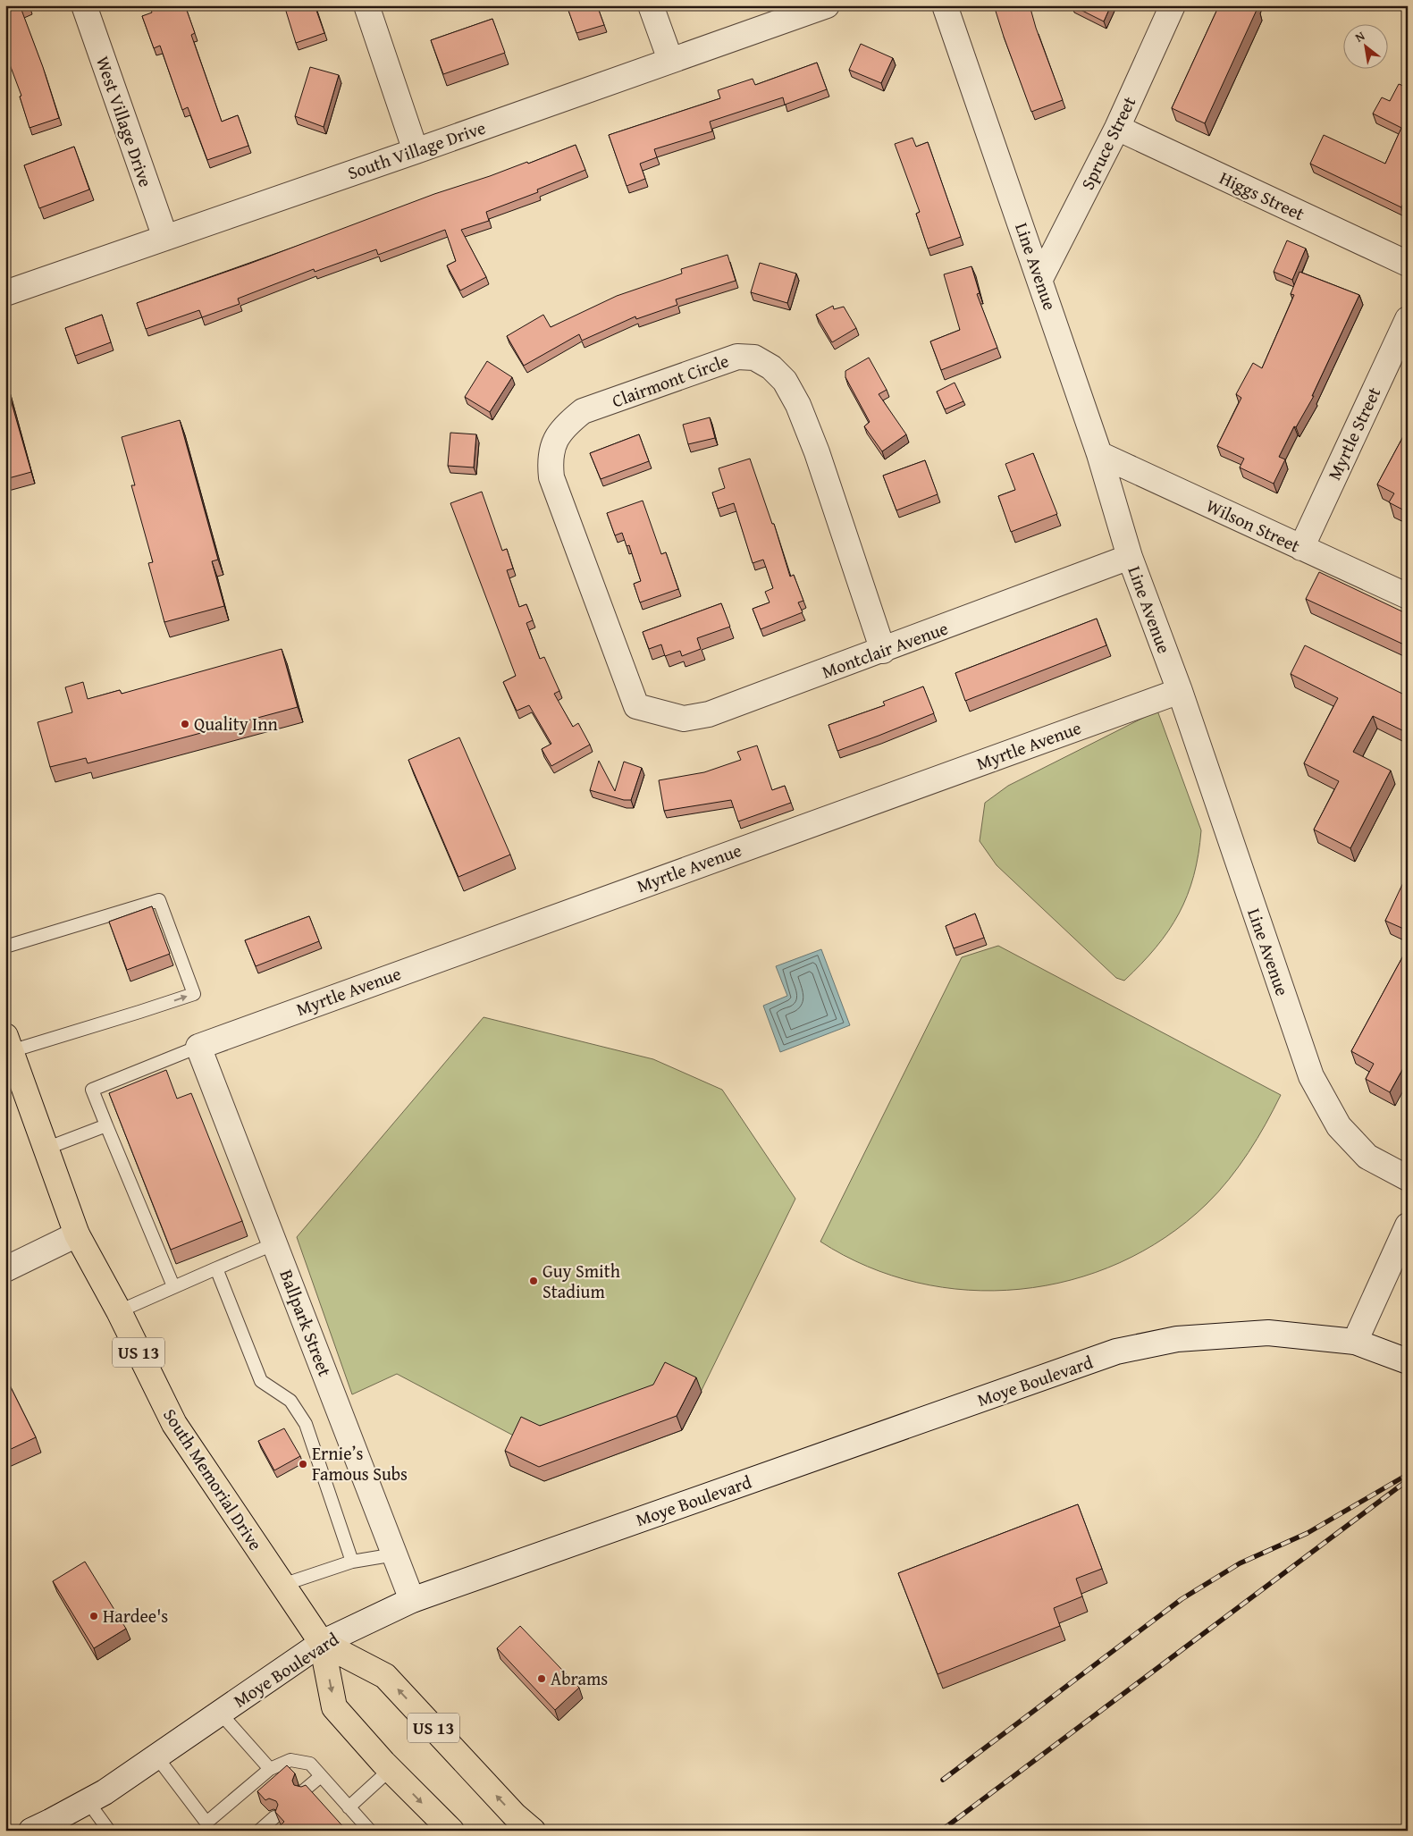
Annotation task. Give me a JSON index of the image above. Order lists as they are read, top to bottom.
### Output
{
  "streets": {
    "main road": ["US 13", "South Memorial Drive"],
    "street": [
      "West Village Drive",
      "Spruce Street",
      "South Village Drive",
      "Higgs Street",
      "Line Avenue",
      "Clairmont Circle",
      "Myrtle Street",
      "Wilson Street",
      "Montclair Avenue",
      "Myrtle Avenue",
      "Ballpark Street",
      "Moye Boulevard"
    ]
  },
  "crossings": [
    ["West Village Drive", "South Village Drive"],
    ["Spruce Street", "Higgs Street"],
    ["Spruce Street", "Line Avenue"],
    ["Line Avenue", "Wilson Street"],
    ["Line Avenue", "Montclair Avenue"],
    ["Line Avenue", "Myrtle Avenue"],
    ["Clairmont Circle", "Montclair Avenue"],
    ["Myrtle Street", "Wilson Street"],
    ["Myrtle Avenue", "Ballpark Street"],
    ["Ballpark Street", "Moye Boulevard"],
    ["Moye Boulevard", "South Memorial Drive"]
  ],
  "places": [
    "Quality Inn",
    "Guy Smith Stadium",
    "Ernie’s Famous Subs",
    "Hardee's",
    "Abrams"
  ],
  "north": "top left"
}
